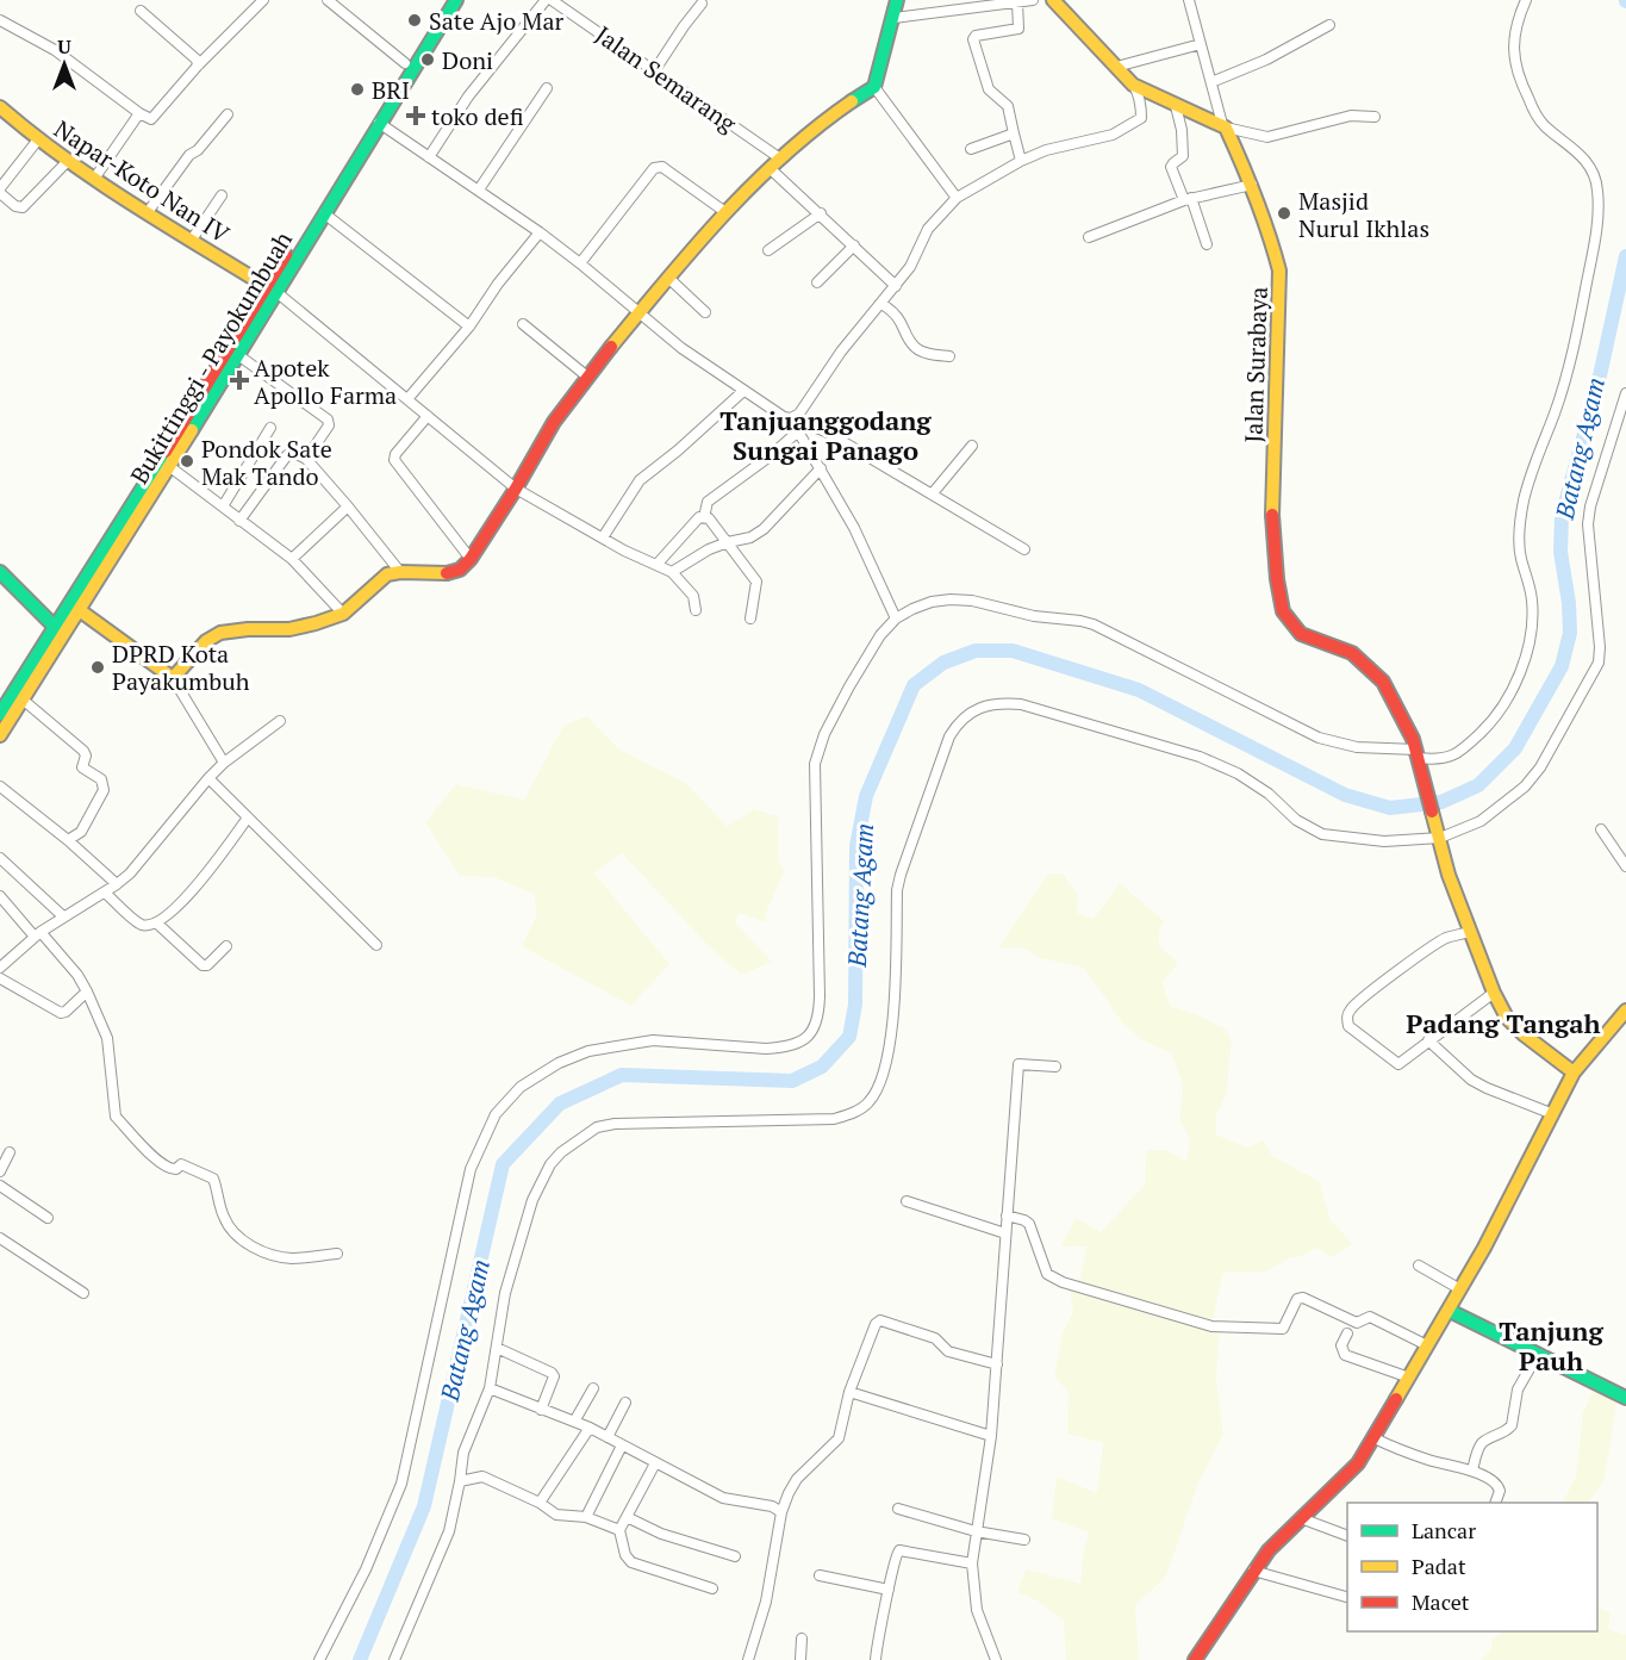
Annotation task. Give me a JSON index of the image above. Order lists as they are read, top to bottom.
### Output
{
  "streets": {
    "main road": ["Napar-Koto Nan IV", "Bukittinggi - Payokumbuah", "Jalan Surabaya"],
    "street": ["Jalan Semarang"]
  },
  "crossings": [
    ["Napar-Koto Nan IV", "Bukittinggi - Payokumbuah"]
  ],
  "districts": ["Tanjuanggodang Sungai Panago", "Padang Tangah", "Tanjung Pauh"],
  "water": ["Batang Agam"],
  "places": {
    "other": [
      "Sate Ajo Mar",
      "Doni",
      "BRI",
      "Masjid Nurul Ikhlas",
      "Pondok Sate Mak Tando",
      "DPRD Kota Payakumbuh"
    ],
    "health": ["toko defi", "Apotek Apollo Farma"]
  },
  "legend": ["Lancar", "Padat", "Macet"],
  "north": "top"
}
